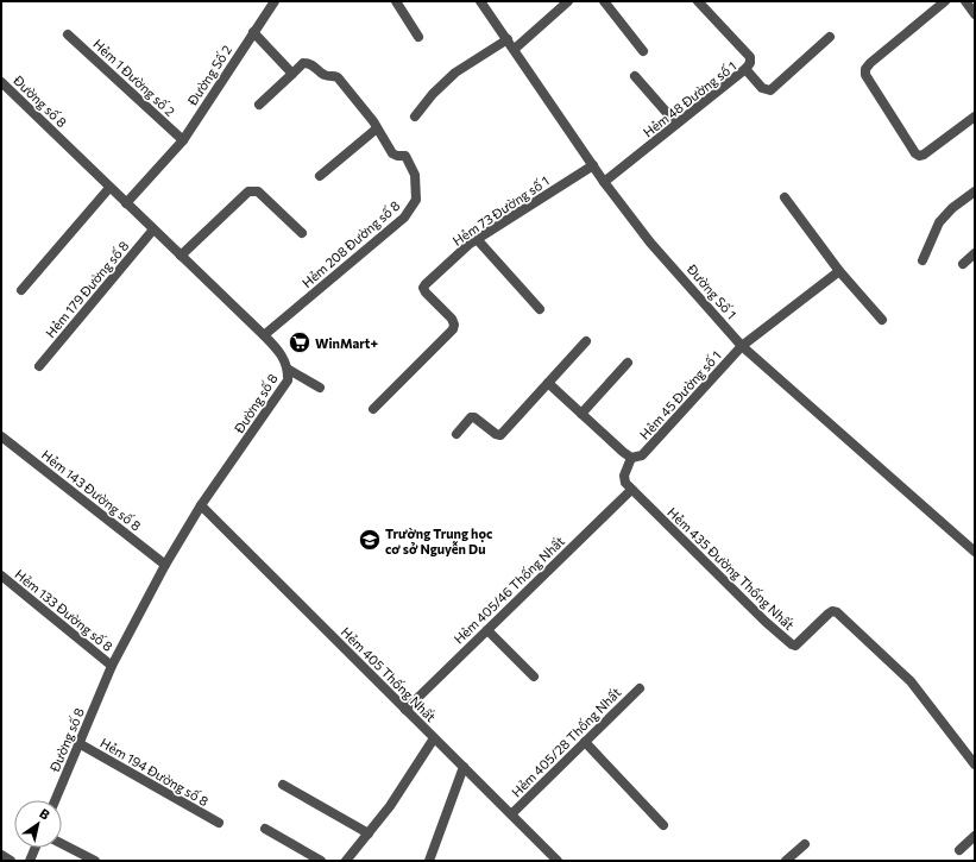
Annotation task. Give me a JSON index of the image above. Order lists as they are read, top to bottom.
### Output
{
  "streets": {
    "street": [
      "Đường Số 2",
      "Hẻm 1 Đường số 2",
      "Hẻm 48 Đường số 1",
      "Đường số 8",
      "Hẻm 73 Đường số 1",
      "Hẻm 208 Đường số 8",
      "Hẻm 179 Đường số 8",
      "Đường Số 1",
      "Hẻm 45 Đường số 1",
      "Hẻm 143 Đường số 8",
      "Hẻm 435 Đường Thống Nhất",
      "Hẻm 405/46 Thống Nhất",
      "Hẻm 133 Đường số 8",
      "Hẻm 405 Thống Nhất",
      "Hẻm 405/28 Thống Nhất",
      "Hẻm 194 Đường số 8"
    ]
  },
  "crossings": [
    ["Đường Số 2", "Hẻm 1 Đường số 2"],
    ["Đường Số 2", "Đường số 8"],
    ["Hẻm 48 Đường số 1", "Đường Số 1"],
    ["Đường số 8", "Hẻm 208 Đường số 8"],
    ["Đường số 8", "Hẻm 179 Đường số 8"],
    ["Đường số 8", "Hẻm 143 Đường số 8"],
    ["Đường số 8", "Hẻm 133 Đường số 8"],
    ["Đường số 8", "Hẻm 405 Thống Nhất"],
    ["Đường số 8", "Hẻm 194 Đường số 8"],
    ["Hẻm 73 Đường số 1", "Đường Số 1"],
    ["Đường Số 1", "Hẻm 45 Đường số 1"],
    ["Hẻm 435 Đường Thống Nhất", "Hẻm 405/46 Thống Nhất"],
    ["Hẻm 405/46 Thống Nhất", "Hẻm 405 Thống Nhất"],
    ["Hẻm 405 Thống Nhất", "Hẻm 405/28 Thống Nhất"]
  ],
  "places": {
    "supermarket": ["WinMart+"],
    "school or university": ["Trường Trung học cơ sở Nguyễn Du"]
  },
  "north": "top right"
}
